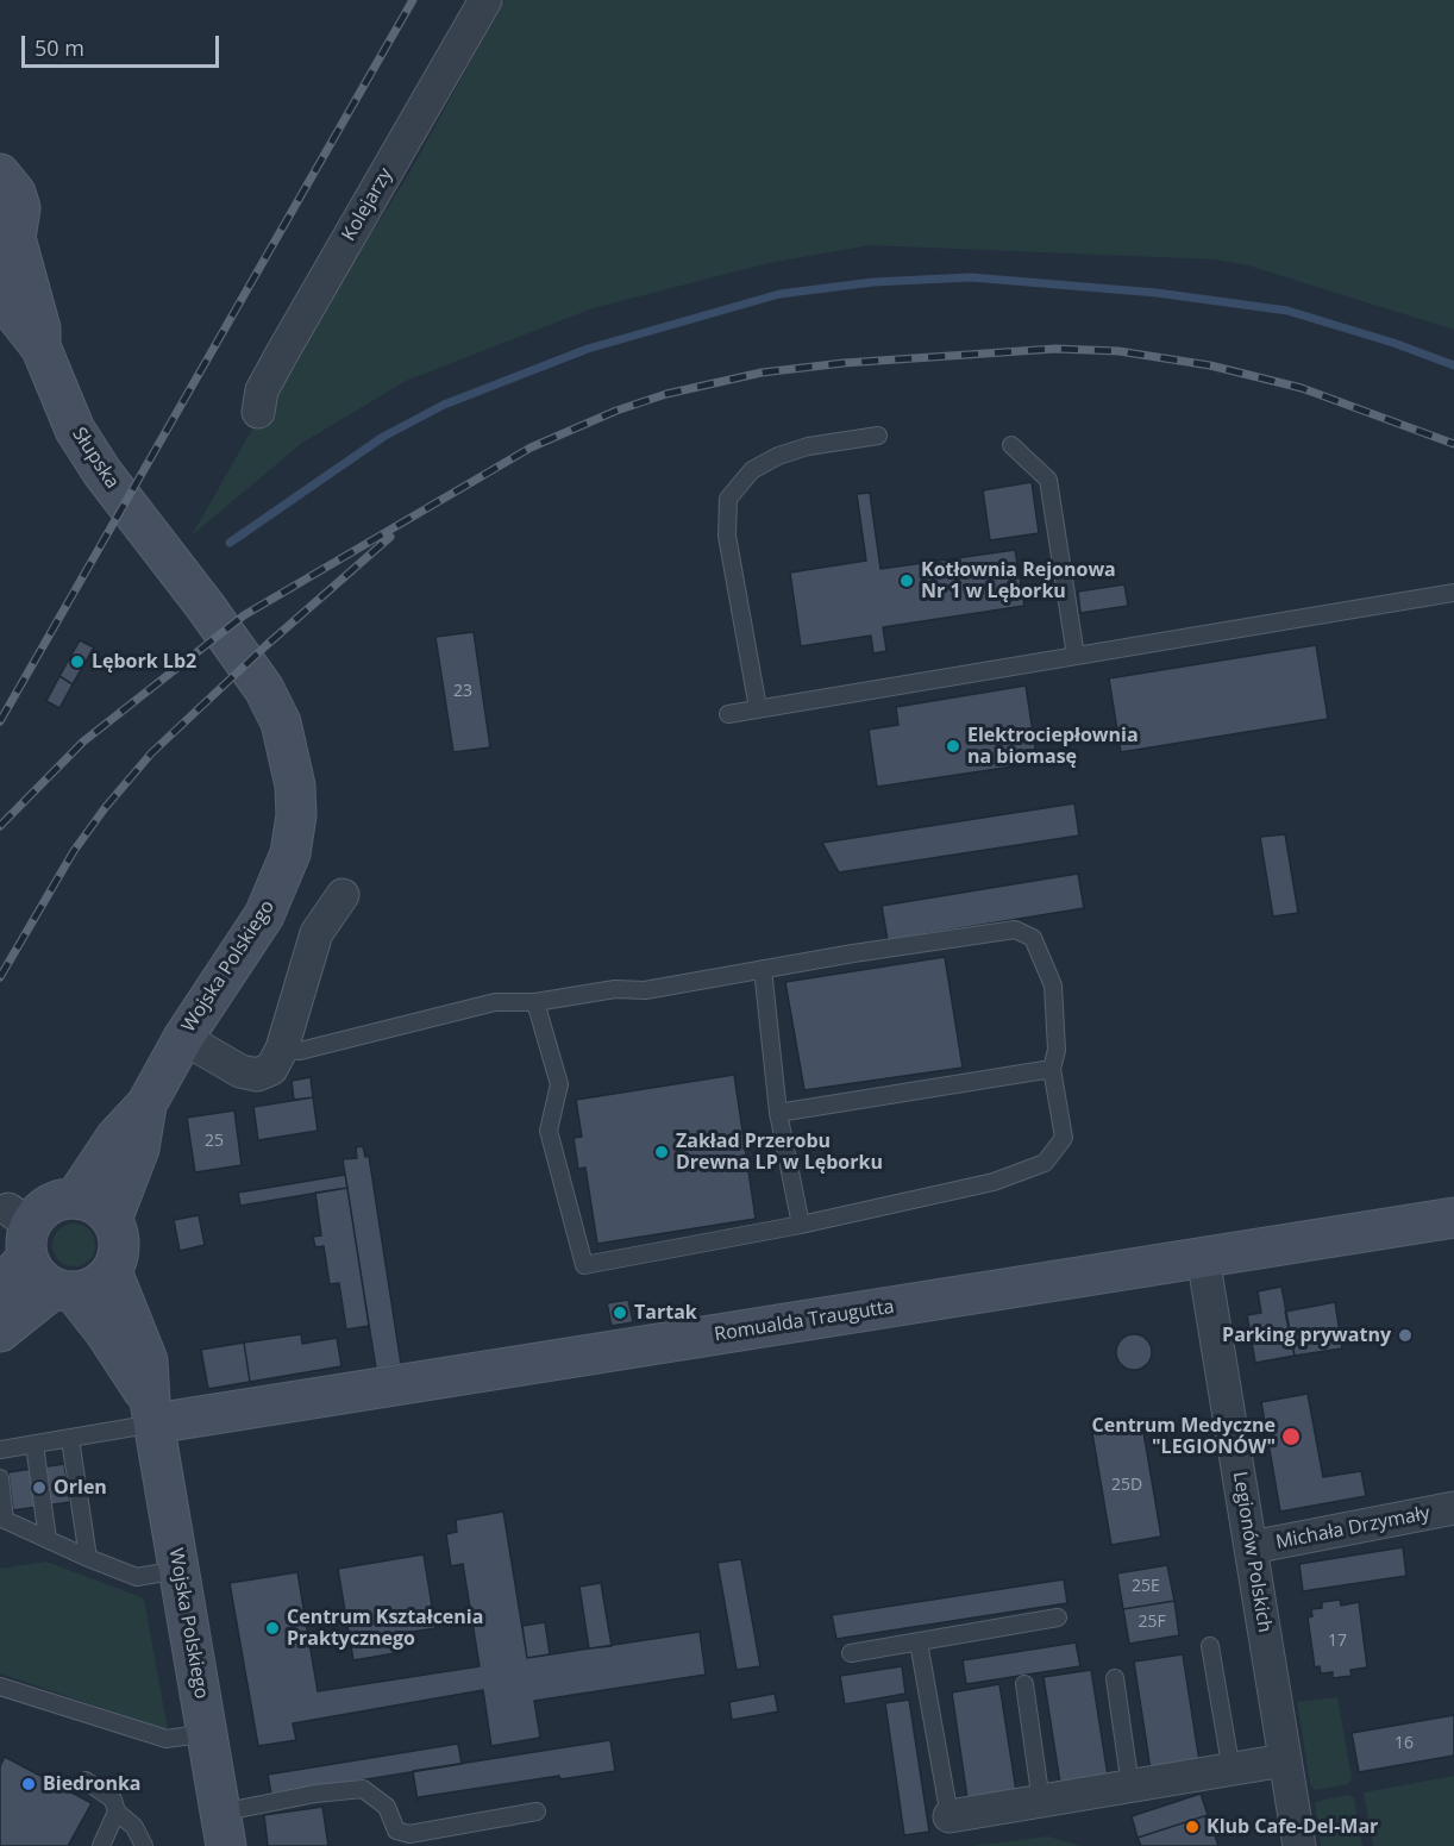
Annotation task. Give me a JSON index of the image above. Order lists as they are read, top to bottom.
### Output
{
  "streets": {
    "street": [
      "Kolejarzy",
      "Słupska",
      "Wojska Polskiego",
      "Romualda Traugutta",
      "Michała Drzymały",
      "Legionów Polskich"
    ]
  },
  "crossings": [
    ["Słupska", "Wojska Polskiego"],
    ["Wojska Polskiego", "Romualda Traugutta"],
    ["Romualda Traugutta", "Legionów Polskich"],
    ["Michała Drzymały", "Legionów Polskich"]
  ],
  "places": [
    "Kotłownia Rejonowa Nr 1 w Lęborku",
    "Lębork Lb2",
    "Elektrociepłownia na biomasę",
    "Zakład Przerobu Drewna LP w Lęborku",
    "Tartak",
    "Parking prywatny",
    "Centrum Medyczne \"LEGIONÓW\"",
    "Orlen",
    "Centrum Kształcenia Praktycznego",
    "Biedronka",
    "Klub Cafe-Del-Mar"
  ],
  "house_numbers": [
    "23",
    "25",
    "25D",
    "25E",
    "25F",
    "17",
    "16"
  ],
  "scale_bar": "50 m"
}
